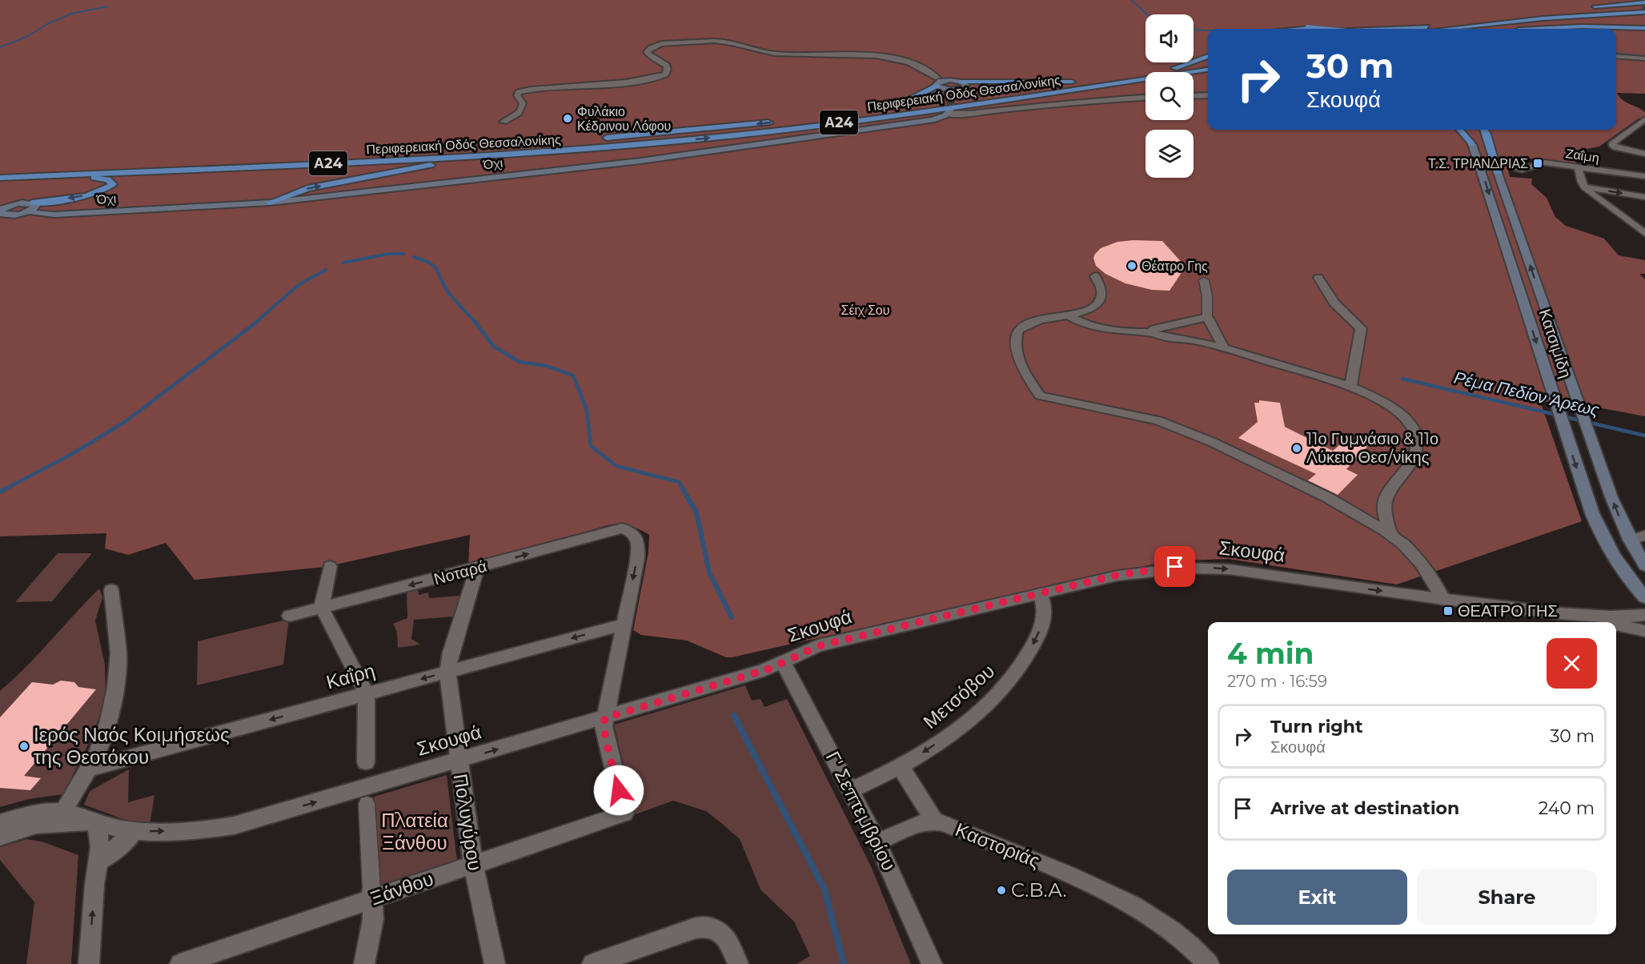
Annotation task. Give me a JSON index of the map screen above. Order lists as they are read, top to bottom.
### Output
{
  "streets": {
    "highway": ["Περιφερειακή Οδός Θεσσαλονίκης", "Α24"],
    "main road": ["Όχι", "Κατσιμίδη"],
    "street": [
      "Ζαΐμη",
      "Σκουφά",
      "Νοταρά",
      "Καΐρη",
      "Μετσόβου",
      "Γ' Σεπτεμβρίου",
      "Πολυγύρου",
      "Καστοριάς",
      "Ξάνθου"
    ]
  },
  "crossings": [
    ["Σκουφά", "Μετσόβου"],
    ["Σκουφά", "Γ' Σεπτεμβρίου"],
    ["Σκουφά", "Πολυγύρου"],
    ["Σκουφά", "Ξάνθου"],
    ["Νοταρά", "Καΐρη"],
    ["Νοταρά", "Πολυγύρου"],
    ["Καΐρη", "Πολυγύρου"],
    ["Μετσόβου", "Γ' Σεπτεμβρίου"],
    ["Γ' Σεπτεμβρίου", "Καστοριάς"],
    ["Πολυγύρου", "Ξάνθου"]
  ],
  "one_way": ["Σκουφά", "Καΐρη", "Μετσόβου"],
  "water": ["Ρέμα Πεδίον Άρεως"],
  "parks": ["Σέιχ Σου", "Πλατεία Ξάνθου"],
  "places": {
    "other": [
      "Φυλάκιο Κέδρινου Λόφου",
      "Θέατρο Γης",
      "11ο Γυμνάσιο & 11ο Λύκειο Θεσ/νίκης",
      "Ιερός Ναός Κοιμήσεως της Θεοτόκου",
      "C.B.A."
    ],
    "transit": ["Τ.Σ. ΤΡΙΑΝΔΡΙΑΣ", "ΘΕΑΤΡΟ ΓΗΣ"]
  },
  "page": {
    "turn": ["30 m", "Σκουφά"],
    "heading": ["4 min", "270 m · 16:59"],
    "list": [
      {
        "name": "Turn right",
        "note": "Σκουφά",
        "value": "30 m"
      },
      {
        "name": "Arrive at destination",
        "value": "240 m"
      }
    ],
    "buttons": ["Exit", "Share"]
  }
}
